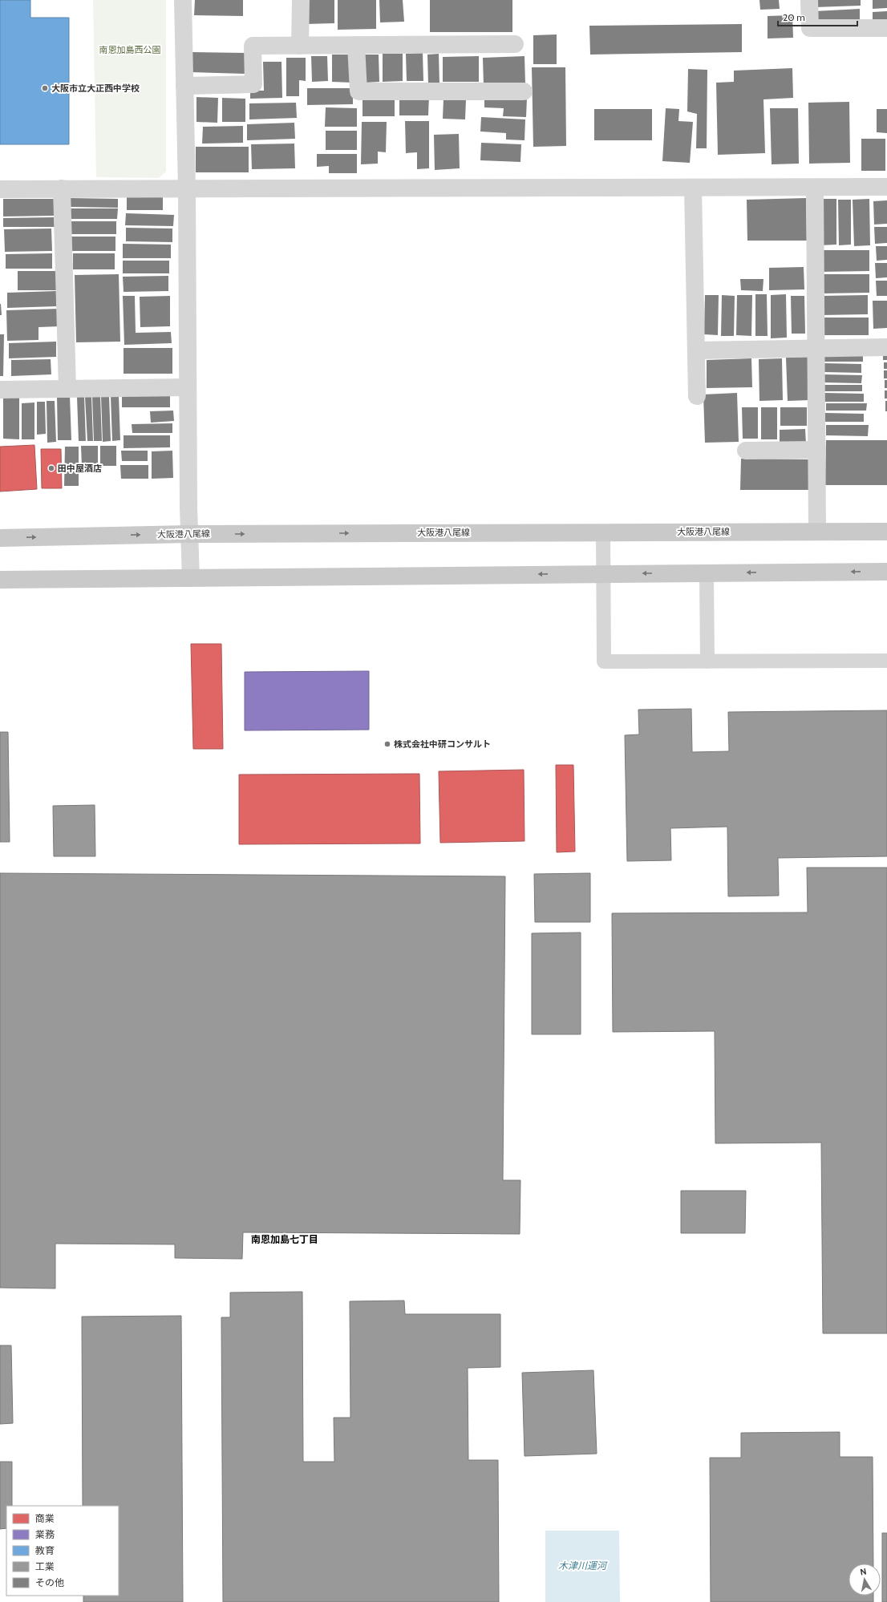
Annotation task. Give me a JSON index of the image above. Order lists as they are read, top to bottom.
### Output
{
  "streets": {
    "main road": ["大阪港八尾線"]
  },
  "districts": ["南恩加島七丁目"],
  "water": ["木津川運河"],
  "parks": ["南恩加島西公園"],
  "places": ["大阪市立大正西中学校", "田中屋酒店", "株式会社中研コンサルト"],
  "legend": [
    "商業",
    "業務",
    "教育",
    "工業",
    "その他"
  ],
  "scale_bar": "20 m",
  "north": "top"
}
